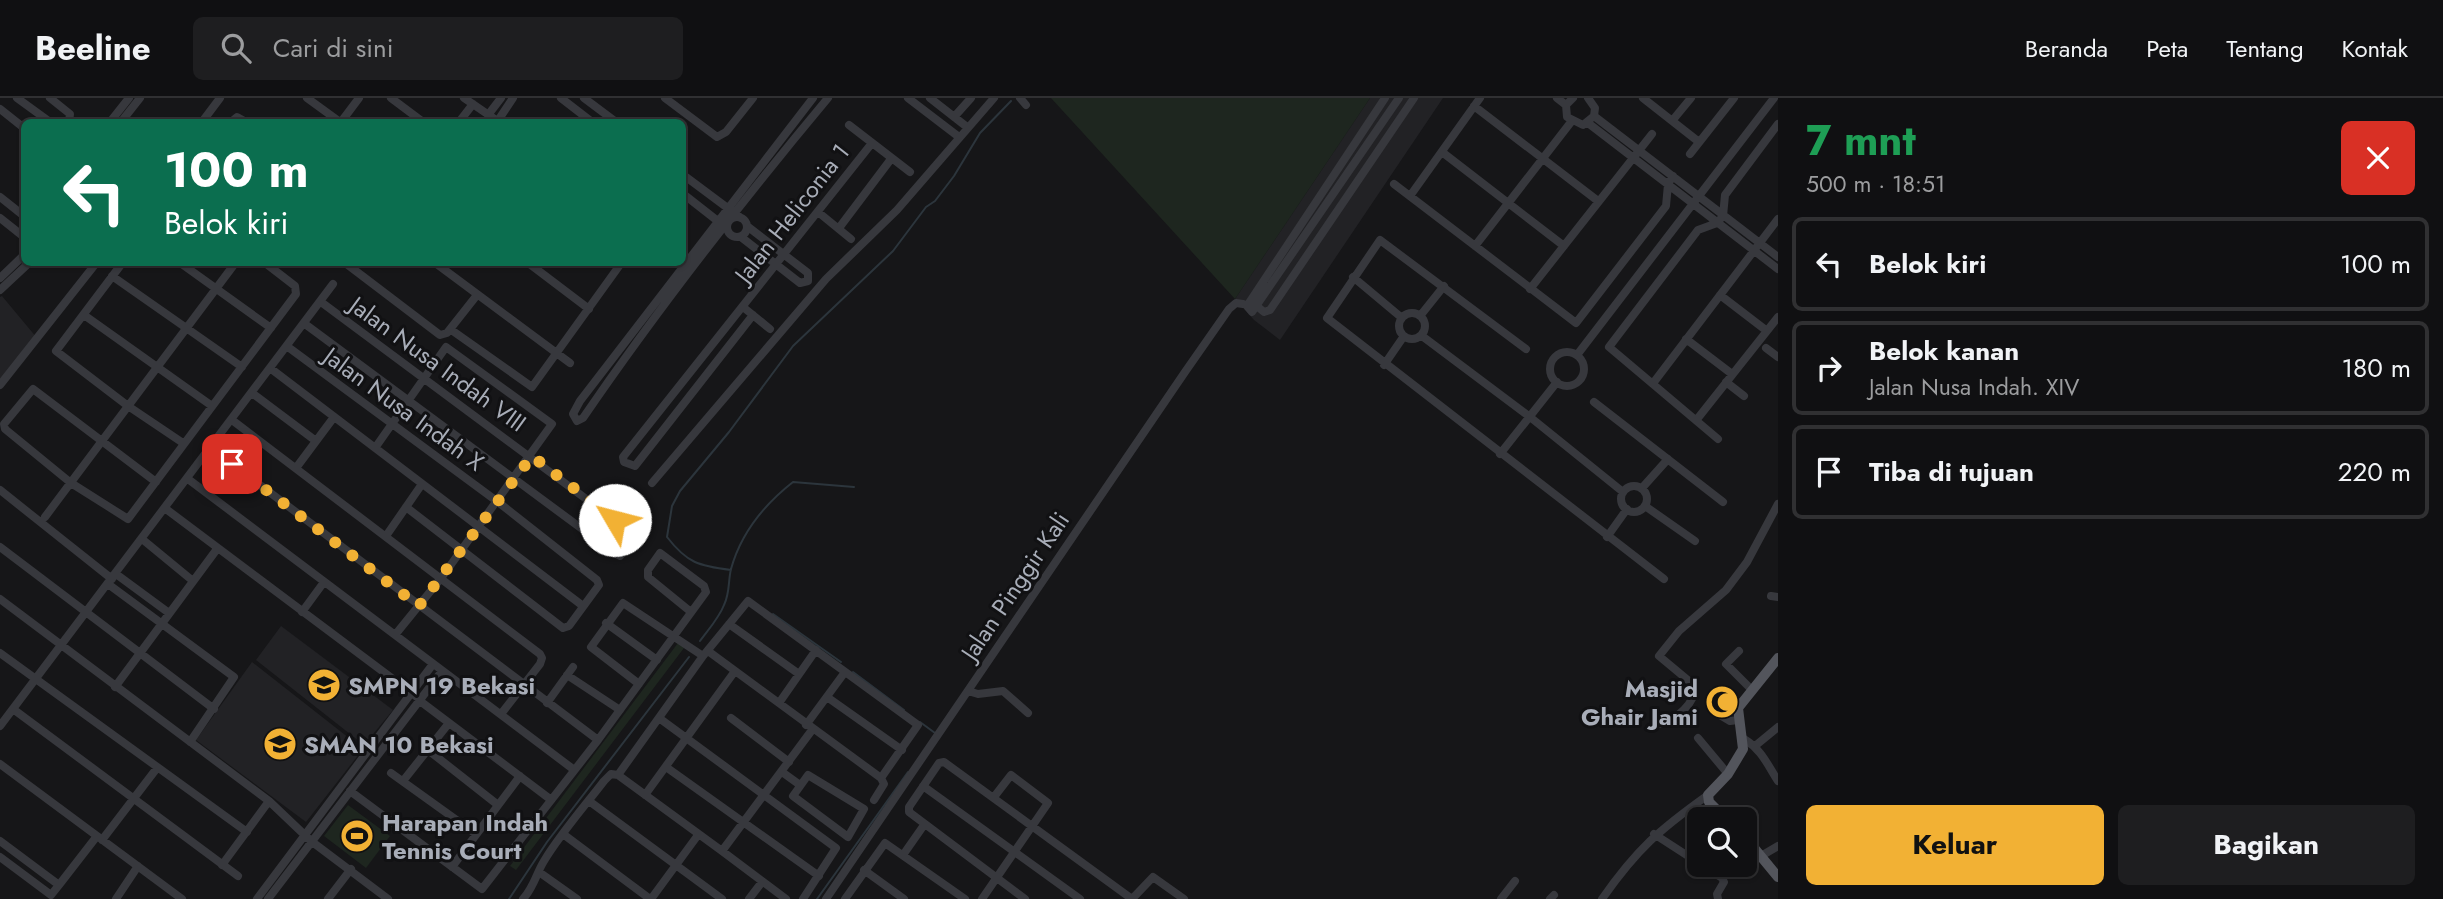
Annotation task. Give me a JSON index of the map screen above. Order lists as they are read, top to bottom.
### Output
{
  "streets": {
    "street": [
      "Jalan Heliconia 1",
      "Jalan Nusa Indah VIII",
      "Jalan Nusa Indah X",
      "Jalan Pinggir Kali"
    ]
  },
  "places": {
    "school or university": ["SMPN 19 Bekasi", "SMAN 10 Bekasi"],
    "mosque": ["Masjid Ghair Jami"],
    "sports": ["Harapan Indah Tennis Court"]
  },
  "page": {
    "header": "Beeline",
    "search": "Cari di sini",
    "nav": [
      "Beranda",
      "Peta",
      "Tentang",
      "Kontak"
    ],
    "heading": ["7 mnt", "500 m · 18:51"],
    "turn": ["100 m", "Belok kiri"],
    "list": [
      {
        "name": "Belok kiri",
        "value": "100 m"
      },
      {
        "name": "Belok kanan",
        "note": "Jalan Nusa Indah. XIV",
        "value": "180 m"
      },
      {
        "name": "Tiba di tujuan",
        "value": "220 m"
      }
    ],
    "buttons": ["Keluar", "Bagikan"]
  }
}
